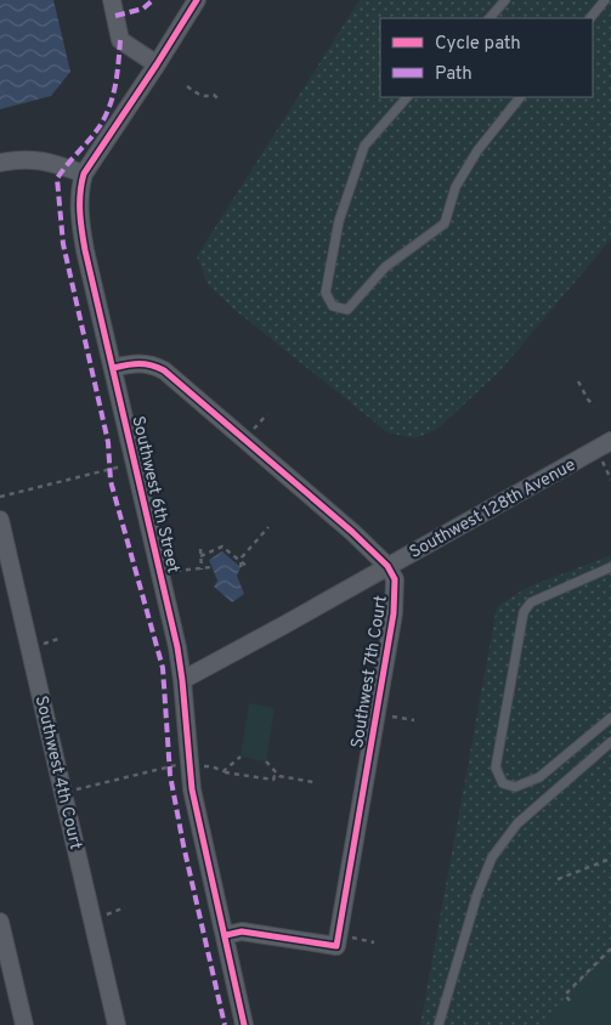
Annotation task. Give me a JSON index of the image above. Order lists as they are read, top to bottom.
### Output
{
  "streets": {
    "street": [
      "Southwest 6th Street",
      "Southwest 128th Avenue",
      "Southwest 7th Court",
      "Southwest 4th Court"
    ]
  },
  "crossings": [
    ["Southwest 6th Street", "Southwest 128th Avenue"],
    ["Southwest 128th Avenue", "Southwest 7th Court"]
  ],
  "legend": ["Cycle path", "Path"]
}
